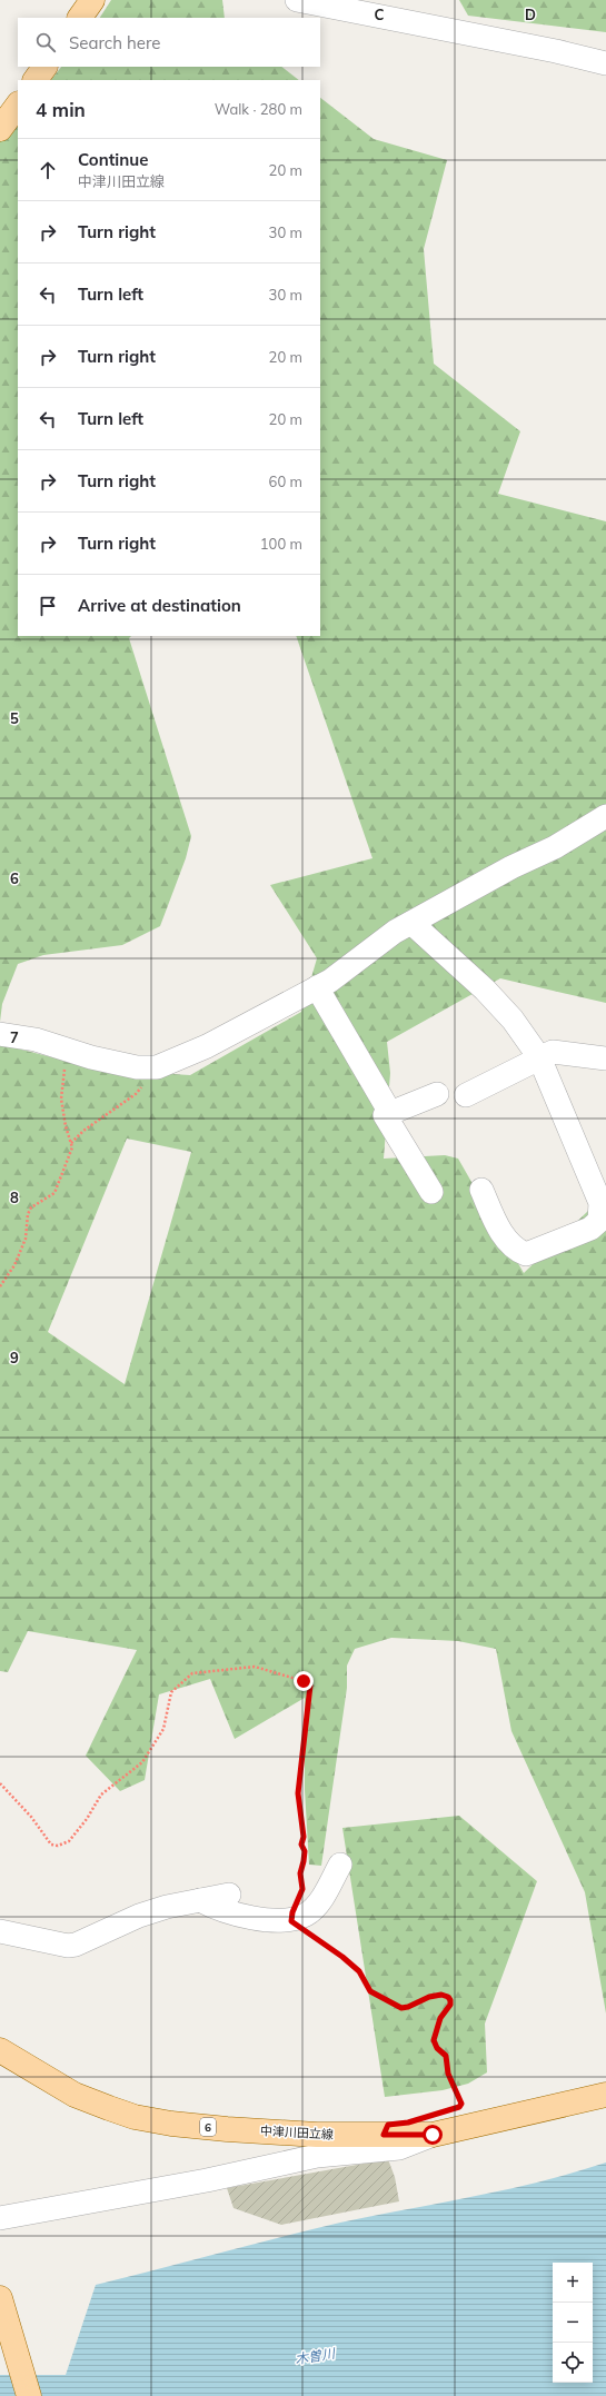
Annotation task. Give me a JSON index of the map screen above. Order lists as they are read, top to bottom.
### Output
{
  "streets": {
    "main road": ["6", "中津川田立線"]
  },
  "water": ["木曽川"],
  "page": {
    "search": "Search here",
    "heading": ["4 min", "Walk · 280 m"],
    "list": [
      ["Continue", "中津川田立線", "20 m"],
      ["Turn right", "30 m"],
      ["Turn left", "30 m"],
      ["Turn right", "20 m"],
      ["Turn left", "20 m"],
      ["Turn right", "60 m"],
      ["Turn right", "100 m"],
      "Arrive at destination"
    ],
    "map_buttons": ["+", "−"]
  },
  "grid": {
    "columns": ["C", "D"],
    "rows": [
      "5",
      "6",
      "7",
      "8",
      "9"
    ]
  }
}
